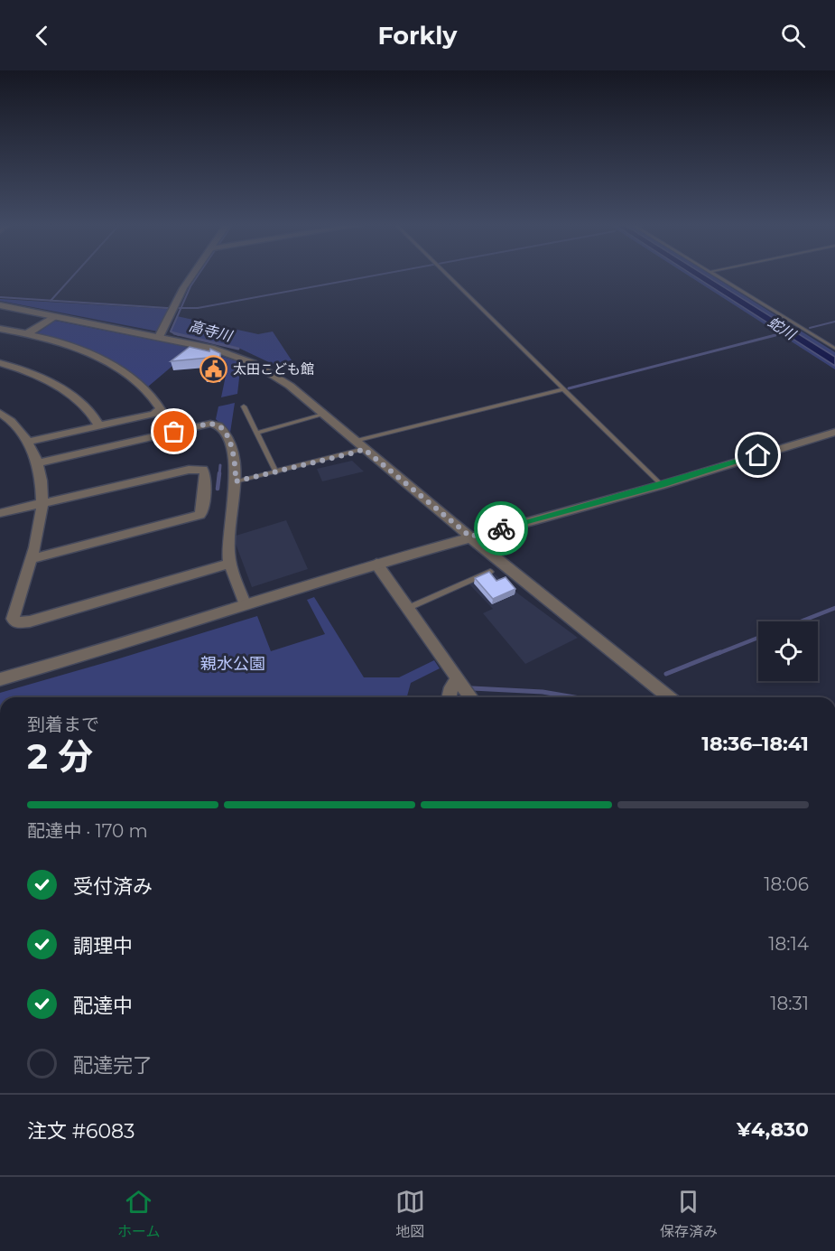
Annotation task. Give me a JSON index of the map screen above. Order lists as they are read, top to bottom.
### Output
{
  "water": ["蛇川", "高寺川"],
  "parks": ["親水公園"],
  "places": {
    "public building": ["太田こども館"]
  },
  "page": {
    "header": "Forkly",
    "heading": ["2 分", "到着まで", "18:36–18:41"],
    "panel": ["注文 #6083", "¥4,830"],
    "bar": "配達中 · 170 m",
    "list": [
      ["受付済み", "18:06"],
      ["調理中", "18:14"],
      ["配達中", "18:31"],
      "配達完了"
    ],
    "tabs": ["ホーム", "地図", "保存済み"]
  }
}
